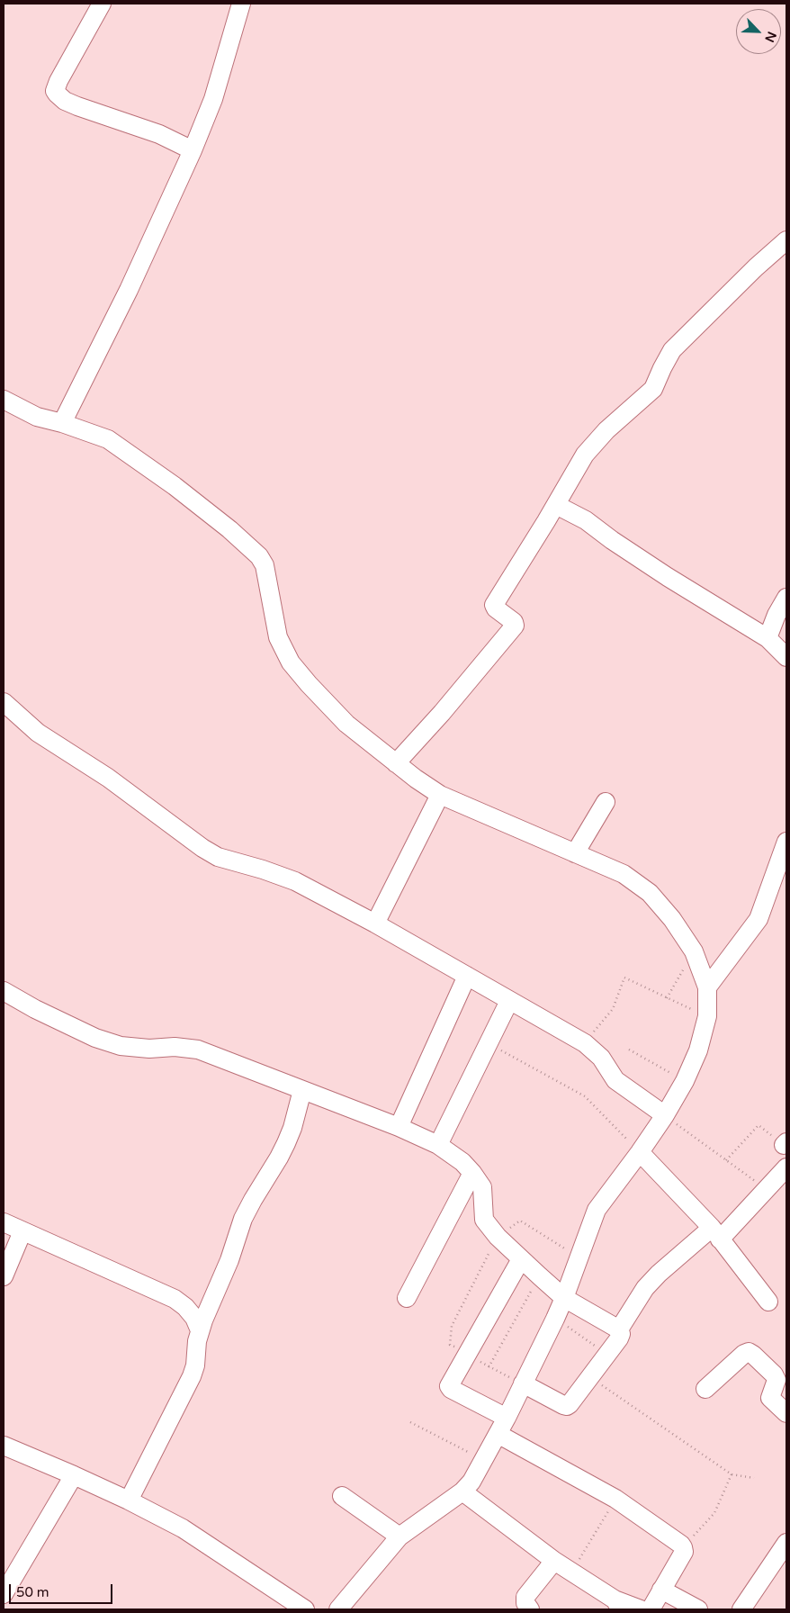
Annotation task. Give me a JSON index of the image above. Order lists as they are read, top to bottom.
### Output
{
  "scale_bar": "50 m",
  "north": "bottom right"
}
